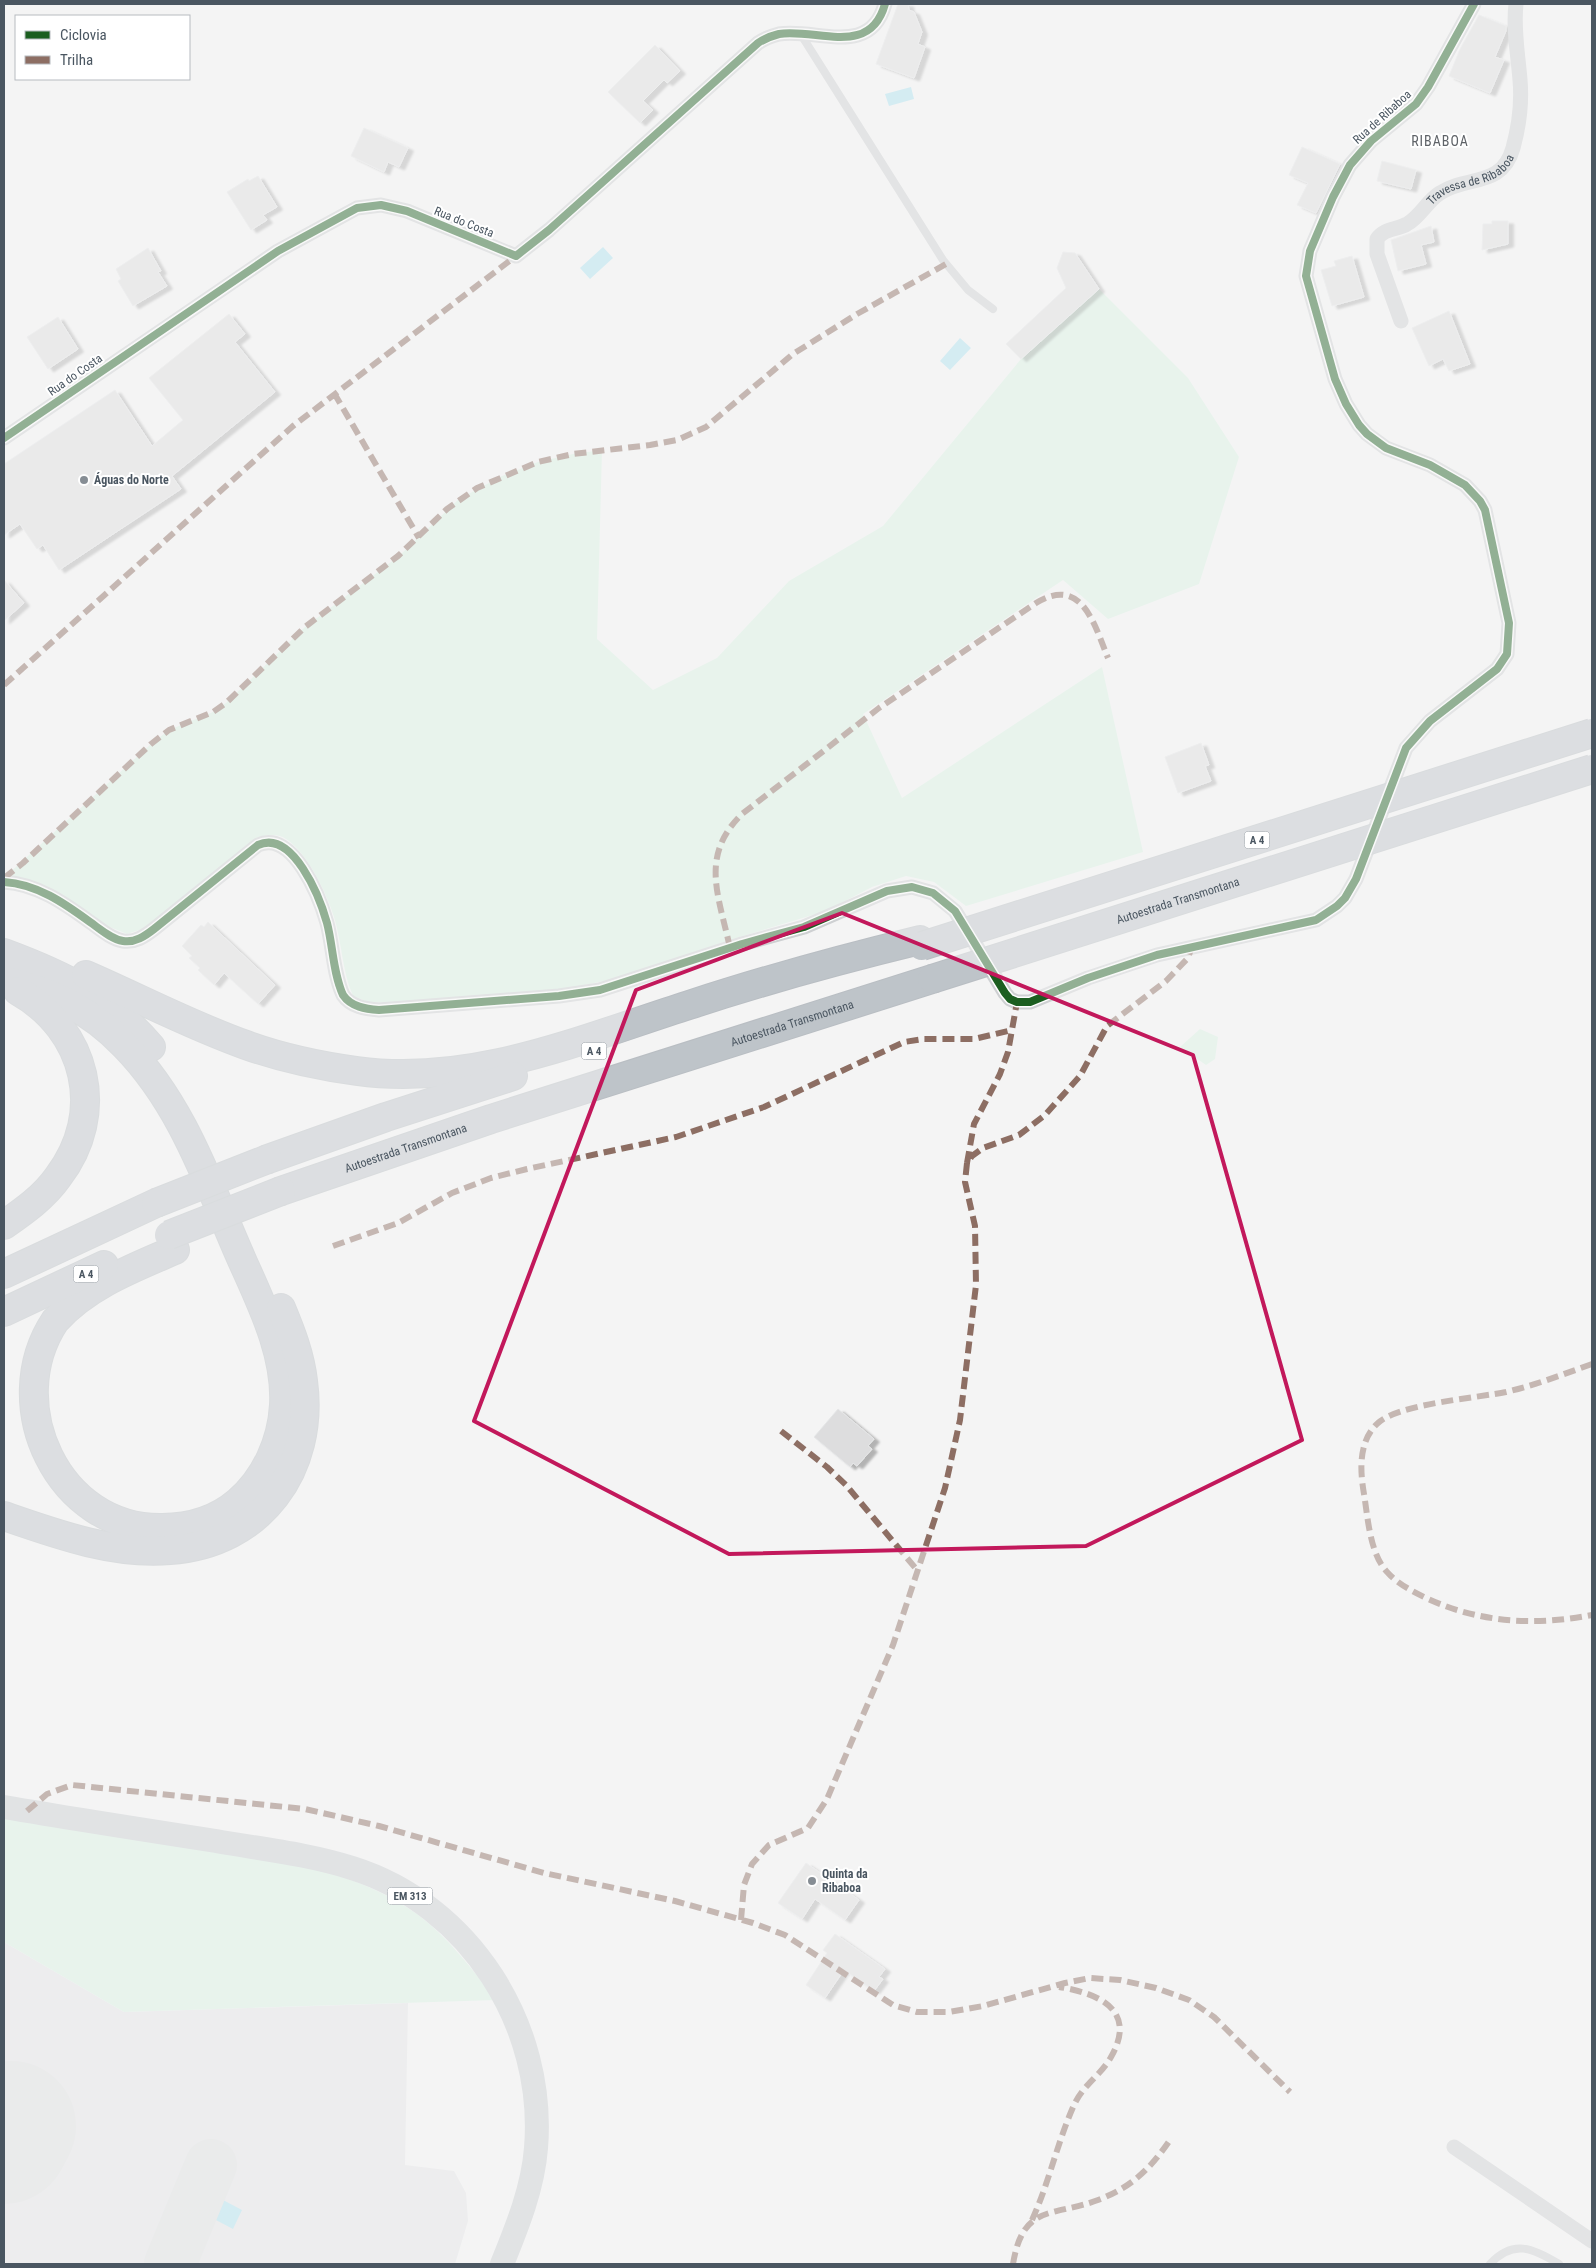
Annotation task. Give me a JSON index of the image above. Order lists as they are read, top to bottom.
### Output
{
  "streets": {
    "highway": ["A 4", "Autoestrada Transmontana"],
    "main road": ["EM 313"],
    "street": ["Rua de Ribaboa", "Travessa de Ribaboa", "Rua do Costa"]
  },
  "districts": ["RIBABOA"],
  "places": ["Águas do Norte", "Quinta da Ribaboa"],
  "legend": ["Ciclovia", "Trilha"]
}
